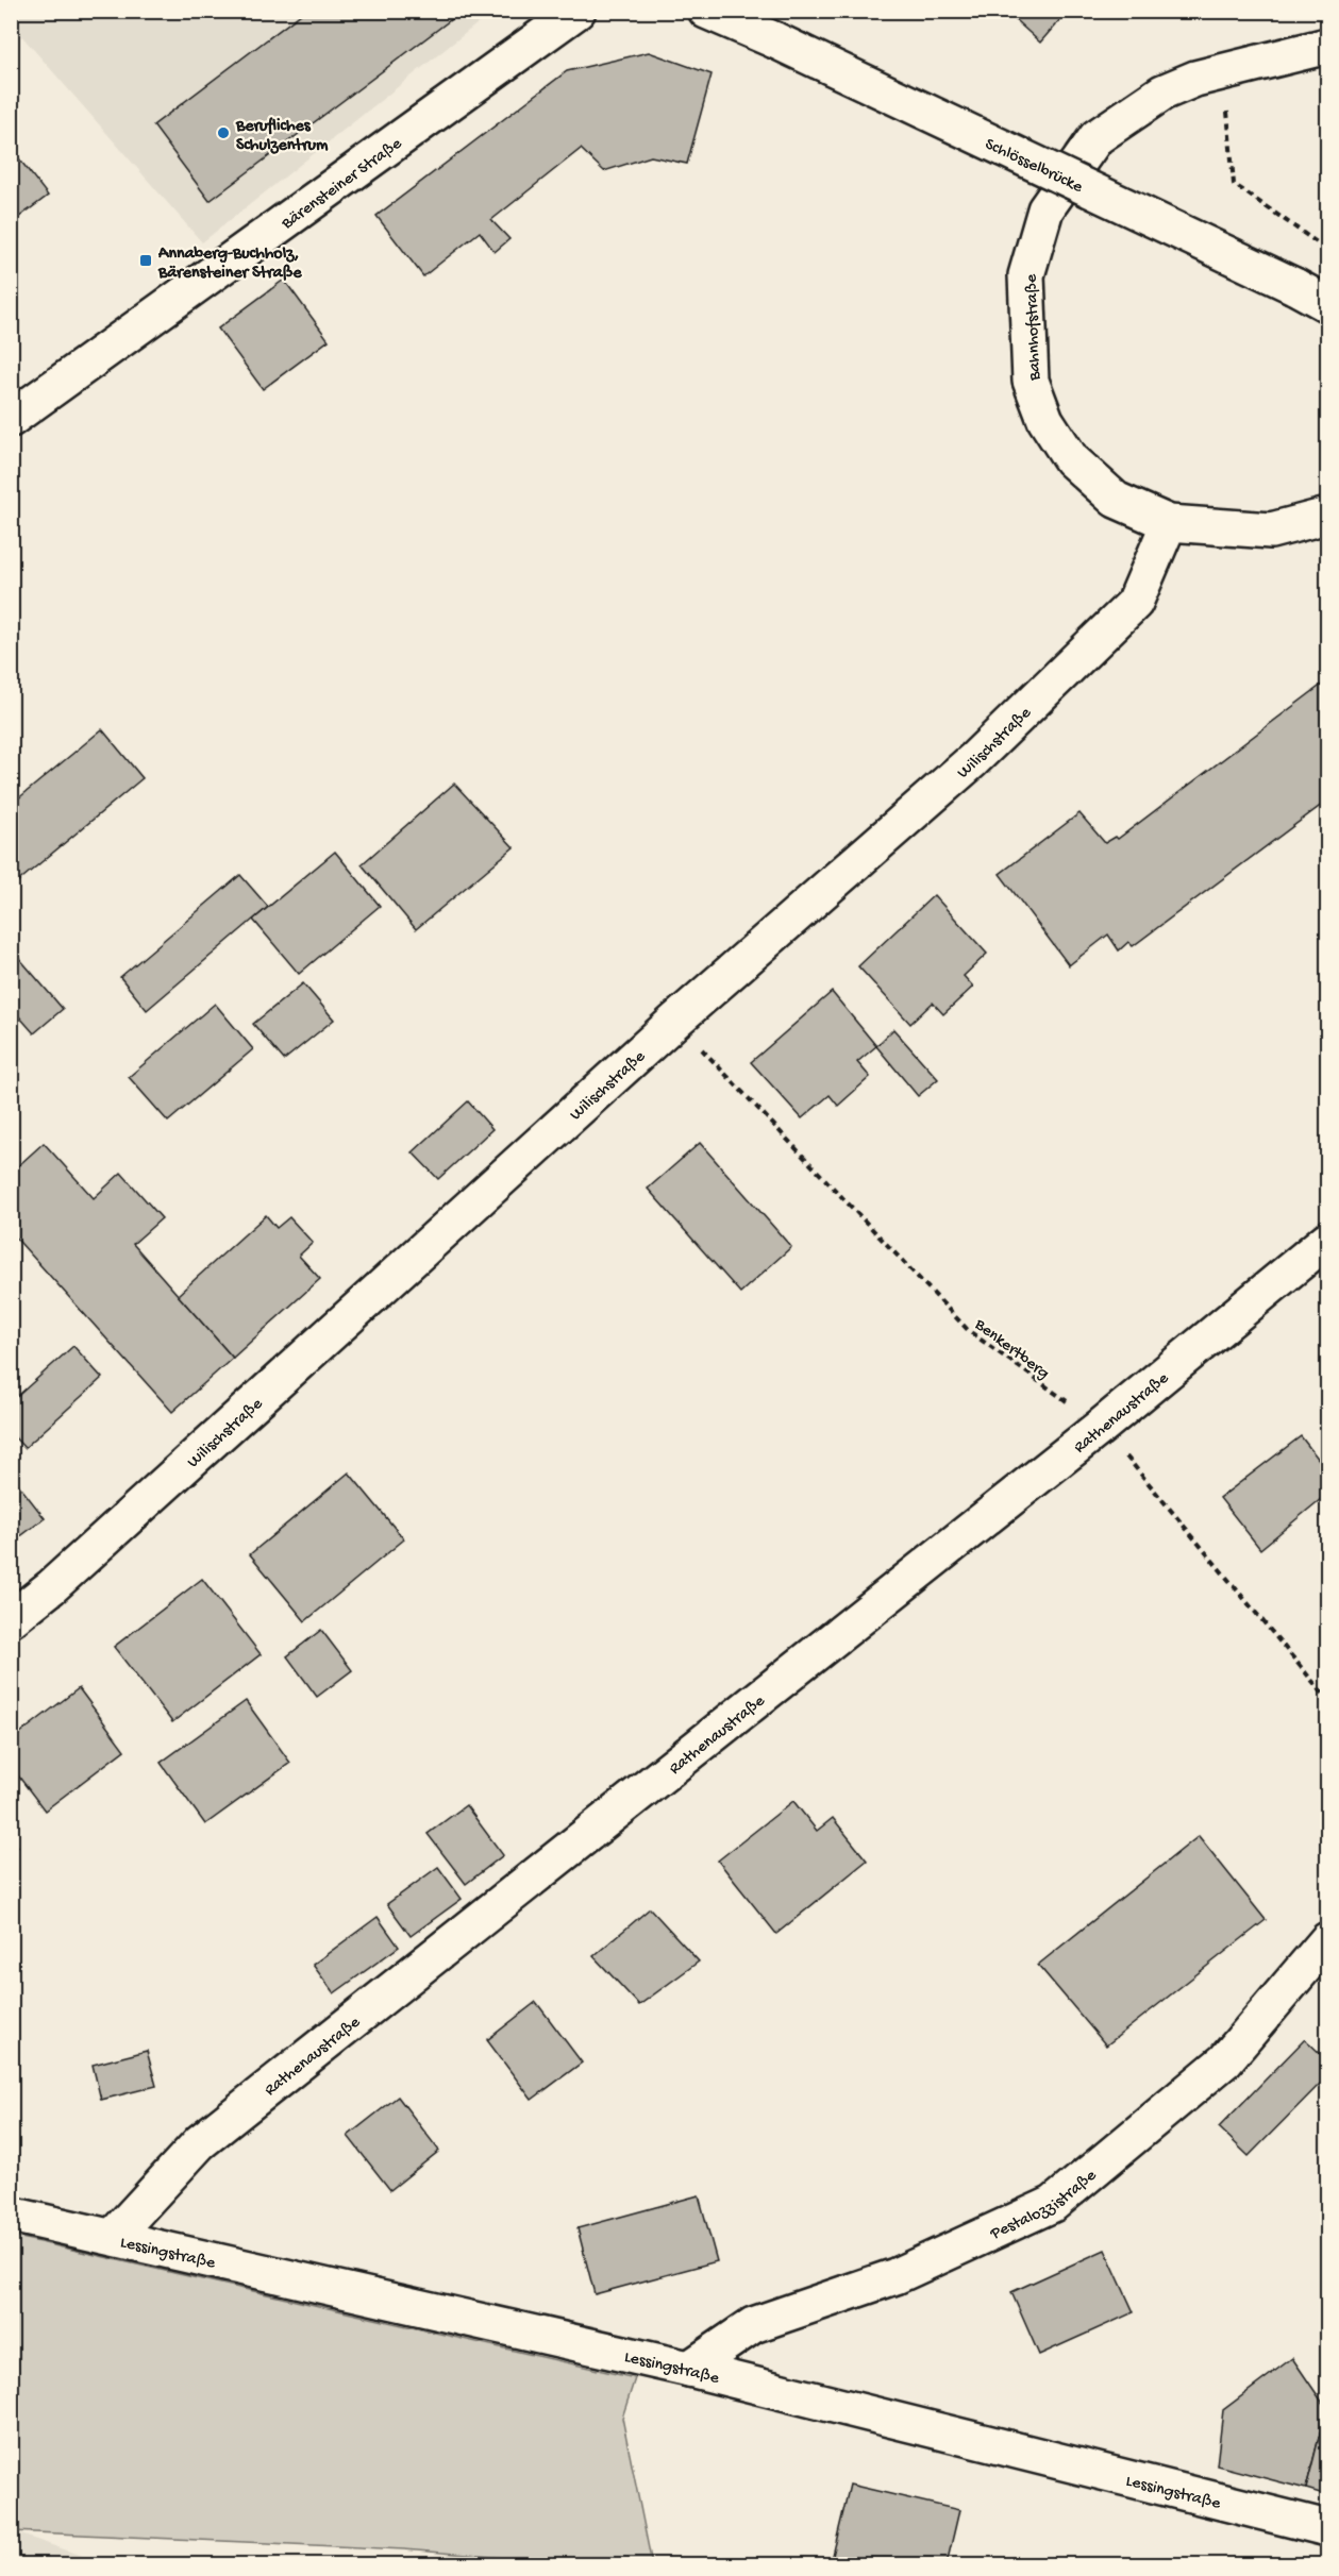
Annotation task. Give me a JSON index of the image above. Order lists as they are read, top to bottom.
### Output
{
  "streets": {
    "street": [
      "Schlösselbrücke",
      "Bärensteiner Straße",
      "Bahnhofstraße",
      "Wilischstraße",
      "Rathenaustraße",
      "Pestalozzistraße",
      "Lessingstraße"
    ],
    "path": ["Benkertberg"]
  },
  "crossings": [
    ["Bahnhofstraße", "Wilischstraße"],
    ["Wilischstraße", "Benkertberg"],
    ["Benkertberg", "Rathenaustraße"],
    ["Rathenaustraße", "Lessingstraße"],
    ["Pestalozzistraße", "Lessingstraße"]
  ],
  "places": {
    "other": ["Berufliches Schulzentrum"],
    "transit": ["Annaberg-Buchholz, Bärensteiner Straße"]
  }
}
